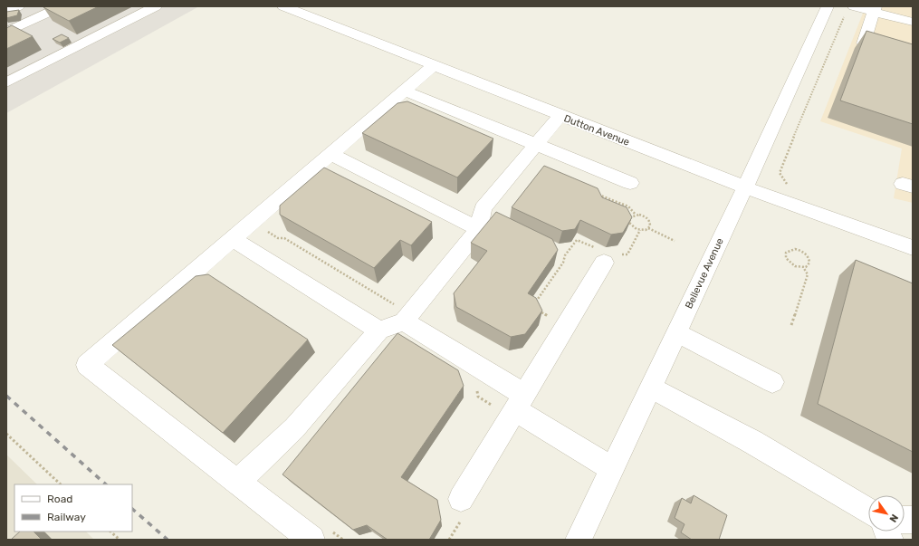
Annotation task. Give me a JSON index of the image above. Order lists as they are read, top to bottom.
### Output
{
  "streets": {
    "street": ["Dutton Avenue", "Bellevue Avenue"]
  },
  "crossings": [
    ["Dutton Avenue", "Bellevue Avenue"]
  ],
  "legend": ["Road", "Railway"],
  "north": "bottom right"
}
